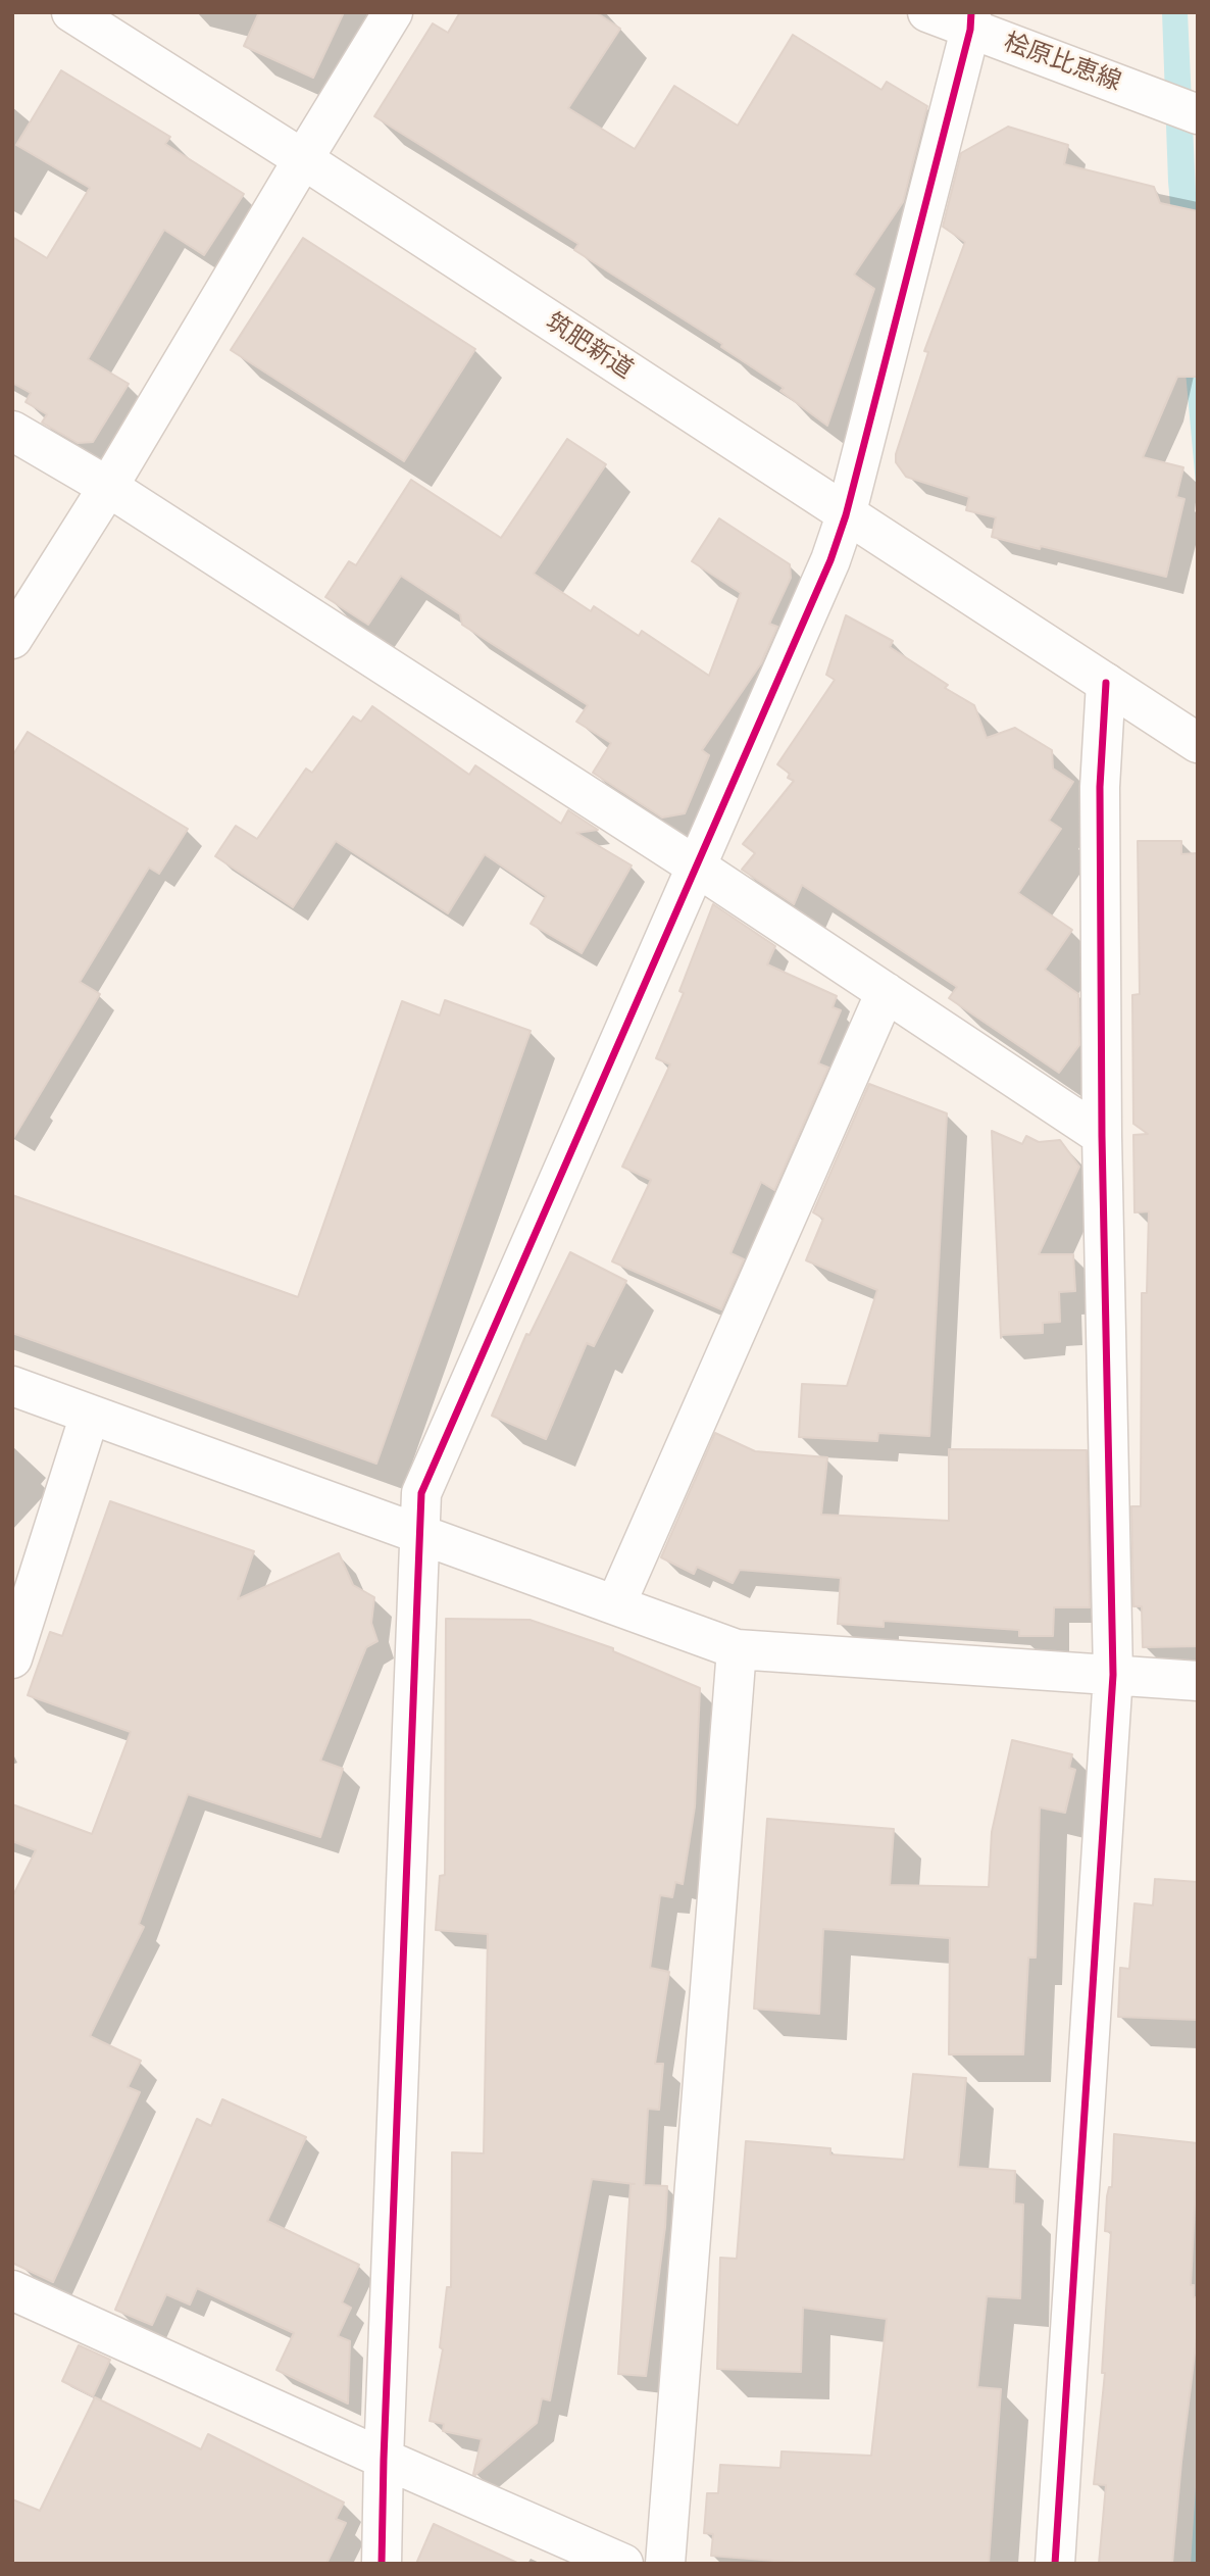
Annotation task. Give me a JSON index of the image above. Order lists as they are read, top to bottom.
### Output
{
  "streets": {
    "street": ["桧原比恵線", "筑肥新道"]
  }
}
